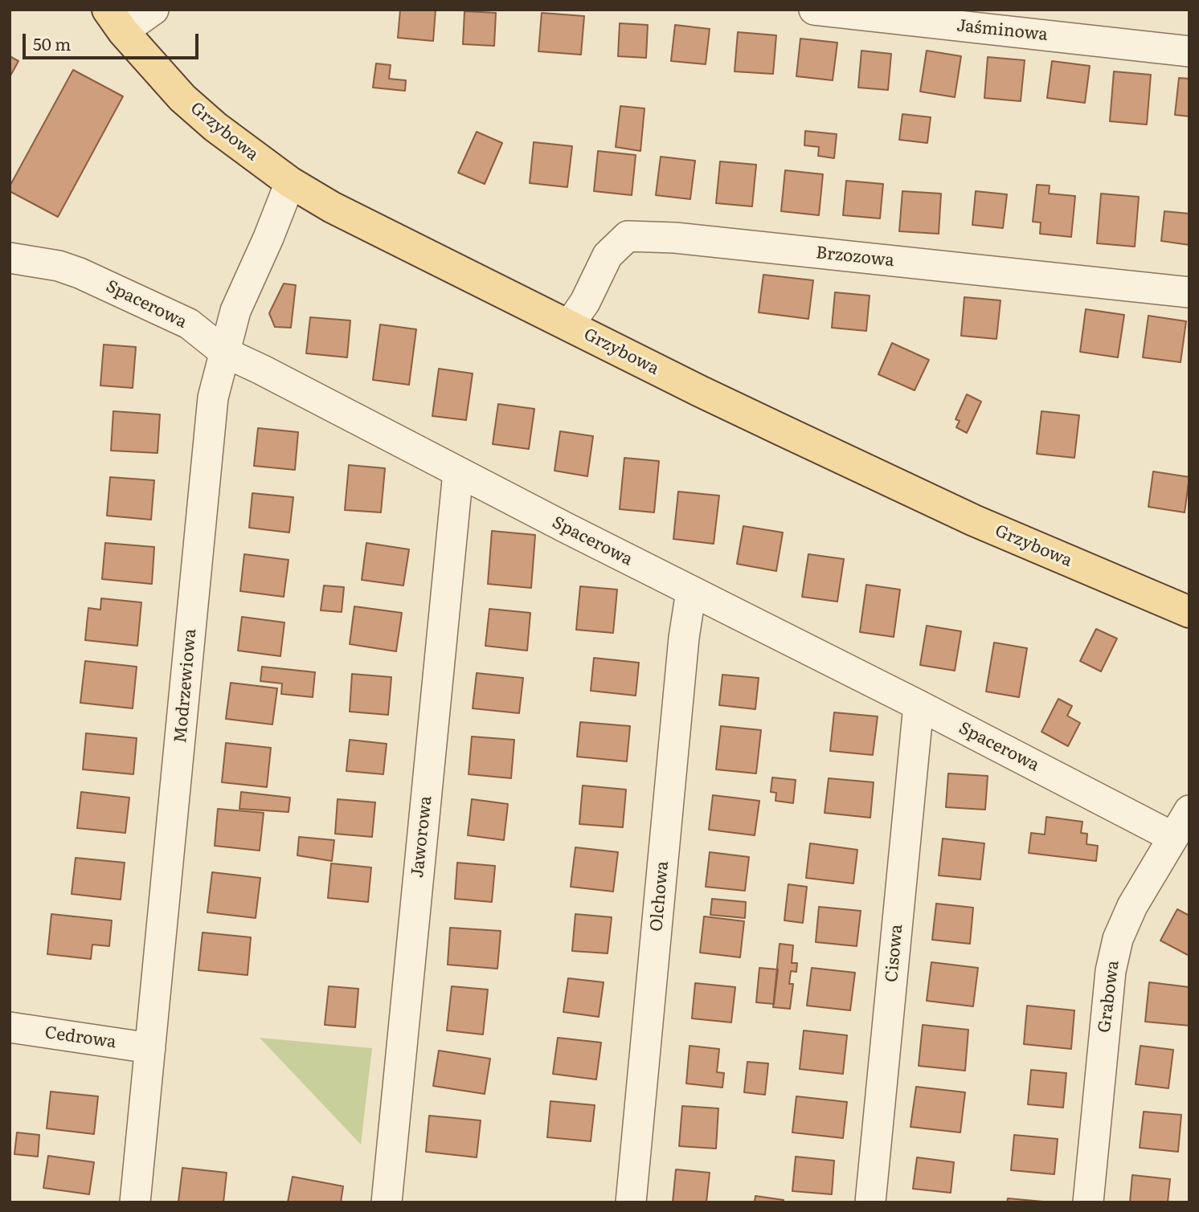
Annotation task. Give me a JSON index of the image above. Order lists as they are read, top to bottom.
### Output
{
  "streets": {
    "main road": ["Grzybowa"],
    "street": [
      "Jaśminowa",
      "Brzozowa",
      "Spacerowa",
      "Modrzewiowa",
      "Jaworowa",
      "Olchowa",
      "Cisowa",
      "Grabowa",
      "Cedrowa"
    ]
  },
  "crossings": [
    ["Grzybowa", "Brzozowa"],
    ["Grzybowa", "Modrzewiowa"],
    ["Spacerowa", "Modrzewiowa"],
    ["Spacerowa", "Jaworowa"],
    ["Spacerowa", "Olchowa"],
    ["Spacerowa", "Cisowa"],
    ["Spacerowa", "Grabowa"],
    ["Modrzewiowa", "Cedrowa"]
  ],
  "scale_bar": "50 m"
}
